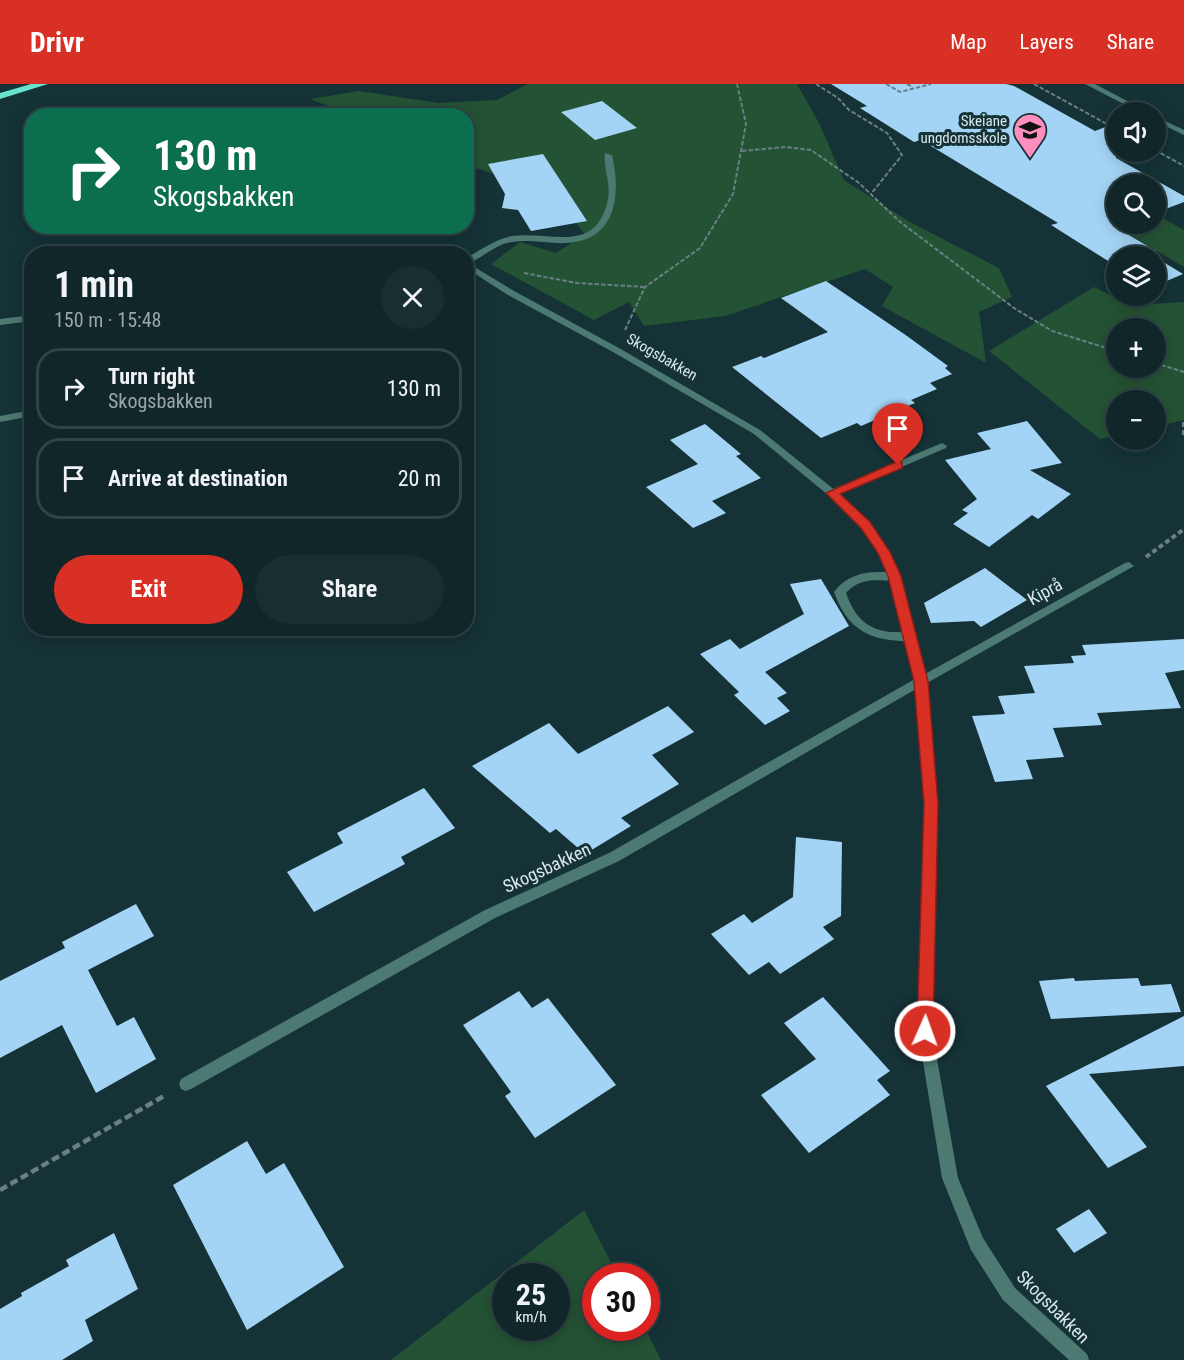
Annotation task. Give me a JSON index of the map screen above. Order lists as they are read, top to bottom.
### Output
{
  "streets": {
    "street": ["Skogsbakken", "Kiprå"]
  },
  "crossings": [
    ["Skogsbakken", "Kiprå"]
  ],
  "places": {
    "school or university": ["Skeiane ungdomsskole"]
  },
  "page": {
    "header": "Drivr",
    "nav": ["Map", "Layers", "Share"],
    "map_buttons": ["+", "−"],
    "turn": ["130 m", "Skogsbakken"],
    "heading": ["1 min", "150 m · 15:48"],
    "list": [
      {
        "name": "Turn right",
        "note": "Skogsbakken",
        "value": "130 m"
      },
      {
        "name": "Arrive at destination",
        "value": "20 m"
      }
    ],
    "buttons": ["Exit", "Share"],
    "speed": "25 km/h",
    "limit": "30"
  }
}
